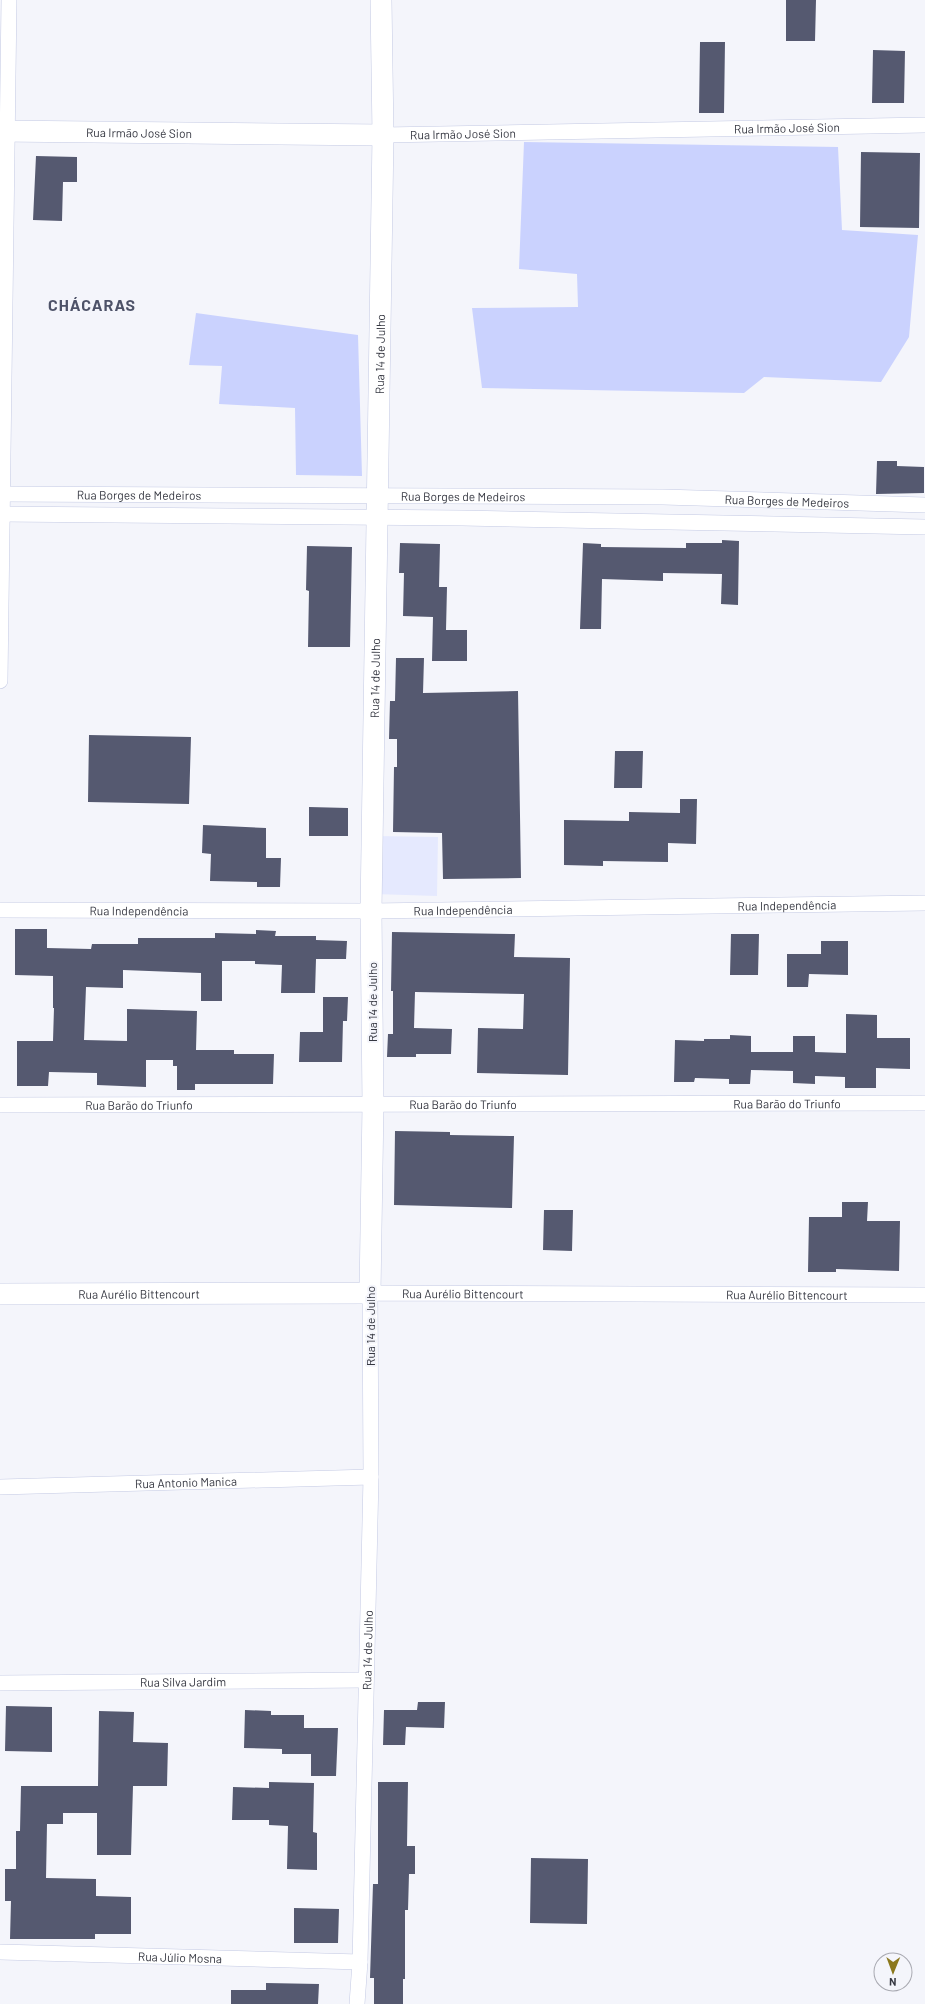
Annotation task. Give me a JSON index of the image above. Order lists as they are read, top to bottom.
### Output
{
  "streets": {
    "street": [
      "Rua Irmão José Sion",
      "Rua 14 de Julho",
      "Rua Borges de Medeiros",
      "Rua Independência",
      "Rua Barão do Triunfo",
      "Rua Aurélio Bittencourt",
      "Rua Antonio Manica",
      "Rua Silva Jardim",
      "Rua Júlio Mosna"
    ]
  },
  "crossings": [
    ["Rua Irmão José Sion", "Rua 14 de Julho"],
    ["Rua 14 de Julho", "Rua Borges de Medeiros"],
    ["Rua 14 de Julho", "Rua Independência"],
    ["Rua 14 de Julho", "Rua Barão do Triunfo"],
    ["Rua 14 de Julho", "Rua Aurélio Bittencourt"],
    ["Rua 14 de Julho", "Rua Antonio Manica"],
    ["Rua 14 de Julho", "Rua Silva Jardim"],
    ["Rua 14 de Julho", "Rua Júlio Mosna"]
  ],
  "districts": ["CHÁCARAS"],
  "north": "bottom"
}
